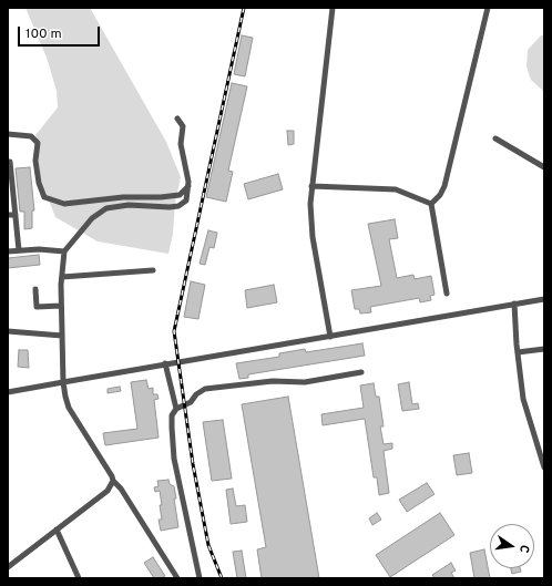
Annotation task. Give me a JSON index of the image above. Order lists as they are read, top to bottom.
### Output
{
  "scale_bar": "100 m",
  "north": "right"
}
